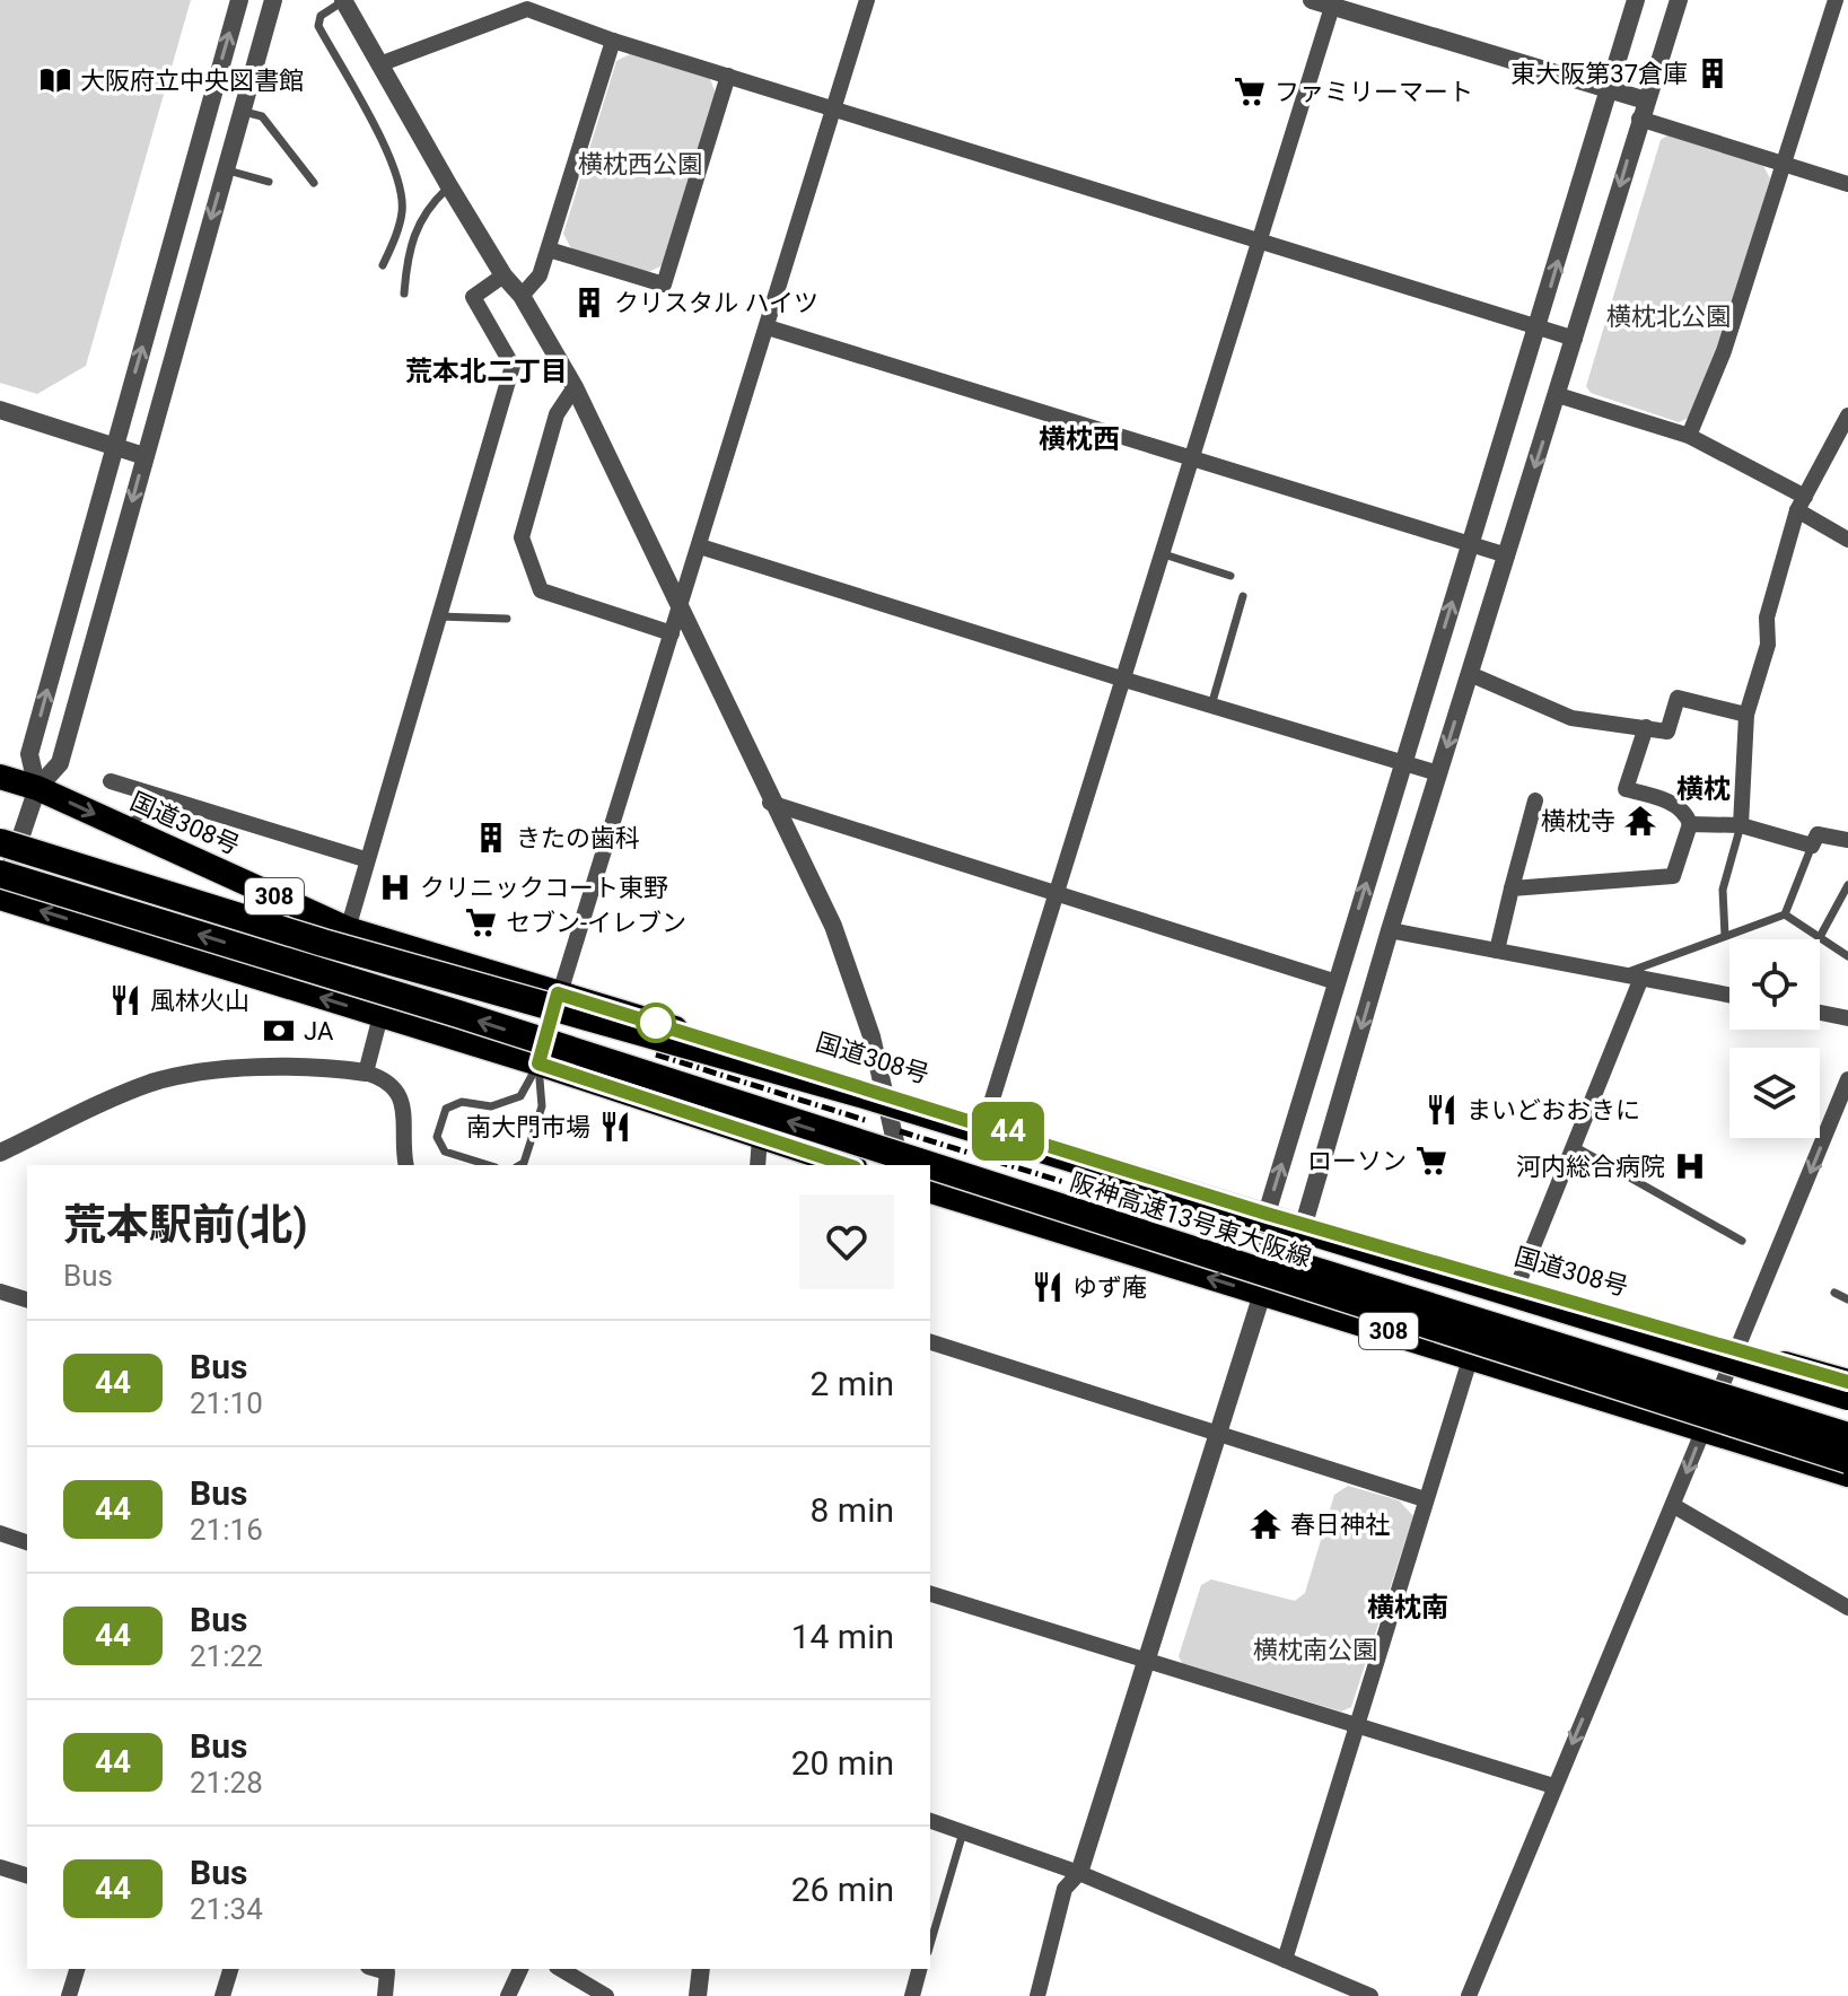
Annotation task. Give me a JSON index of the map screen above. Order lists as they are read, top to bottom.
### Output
{
  "streets": {
    "highway": ["国道308号", "308", "阪神高速13号東大阪線"]
  },
  "crossings": [
    ["国道308号", "阪神高速13号東大阪線"]
  ],
  "districts": [
    "荒本北二丁目",
    "横枕西",
    "横枕",
    "横枕南"
  ],
  "parks": ["横枕西公園", "横枕北公園", "横枕南公園"],
  "places": {
    "building": ["東大阪第37倉庫", "クリスタル ハイツ", "きたの歯科"],
    "library": ["大阪府立中央図書館"],
    "supermarket": ["ファミリーマート", "セブン-イレブン", "ローソン"],
    "temple": ["横枕寺", "春日神社"],
    "hospital": ["クリニックコート東野", "河内総合病院"],
    "restaurant": [
      "風林火山",
      "まいどおおきに",
      "南大門市場",
      "ゆず庵"
    ],
    "bank": ["JA"]
  },
  "lines": ["bus line 44"],
  "page": {
    "on_map": "44",
    "heading": ["荒本駅前(北)", "Bus"],
    "list": [
      {
        "mark": "44",
        "name": "Bus",
        "note": "21:10",
        "value": "2 min"
      },
      {
        "mark": "44",
        "name": "Bus",
        "note": "21:16",
        "value": "8 min"
      },
      {
        "mark": "44",
        "name": "Bus",
        "note": "21:22",
        "value": "14 min"
      },
      {
        "mark": "44",
        "name": "Bus",
        "note": "21:28",
        "value": "20 min"
      },
      {
        "mark": "44",
        "name": "Bus",
        "note": "21:34",
        "value": "26 min"
      }
    ]
  }
}
